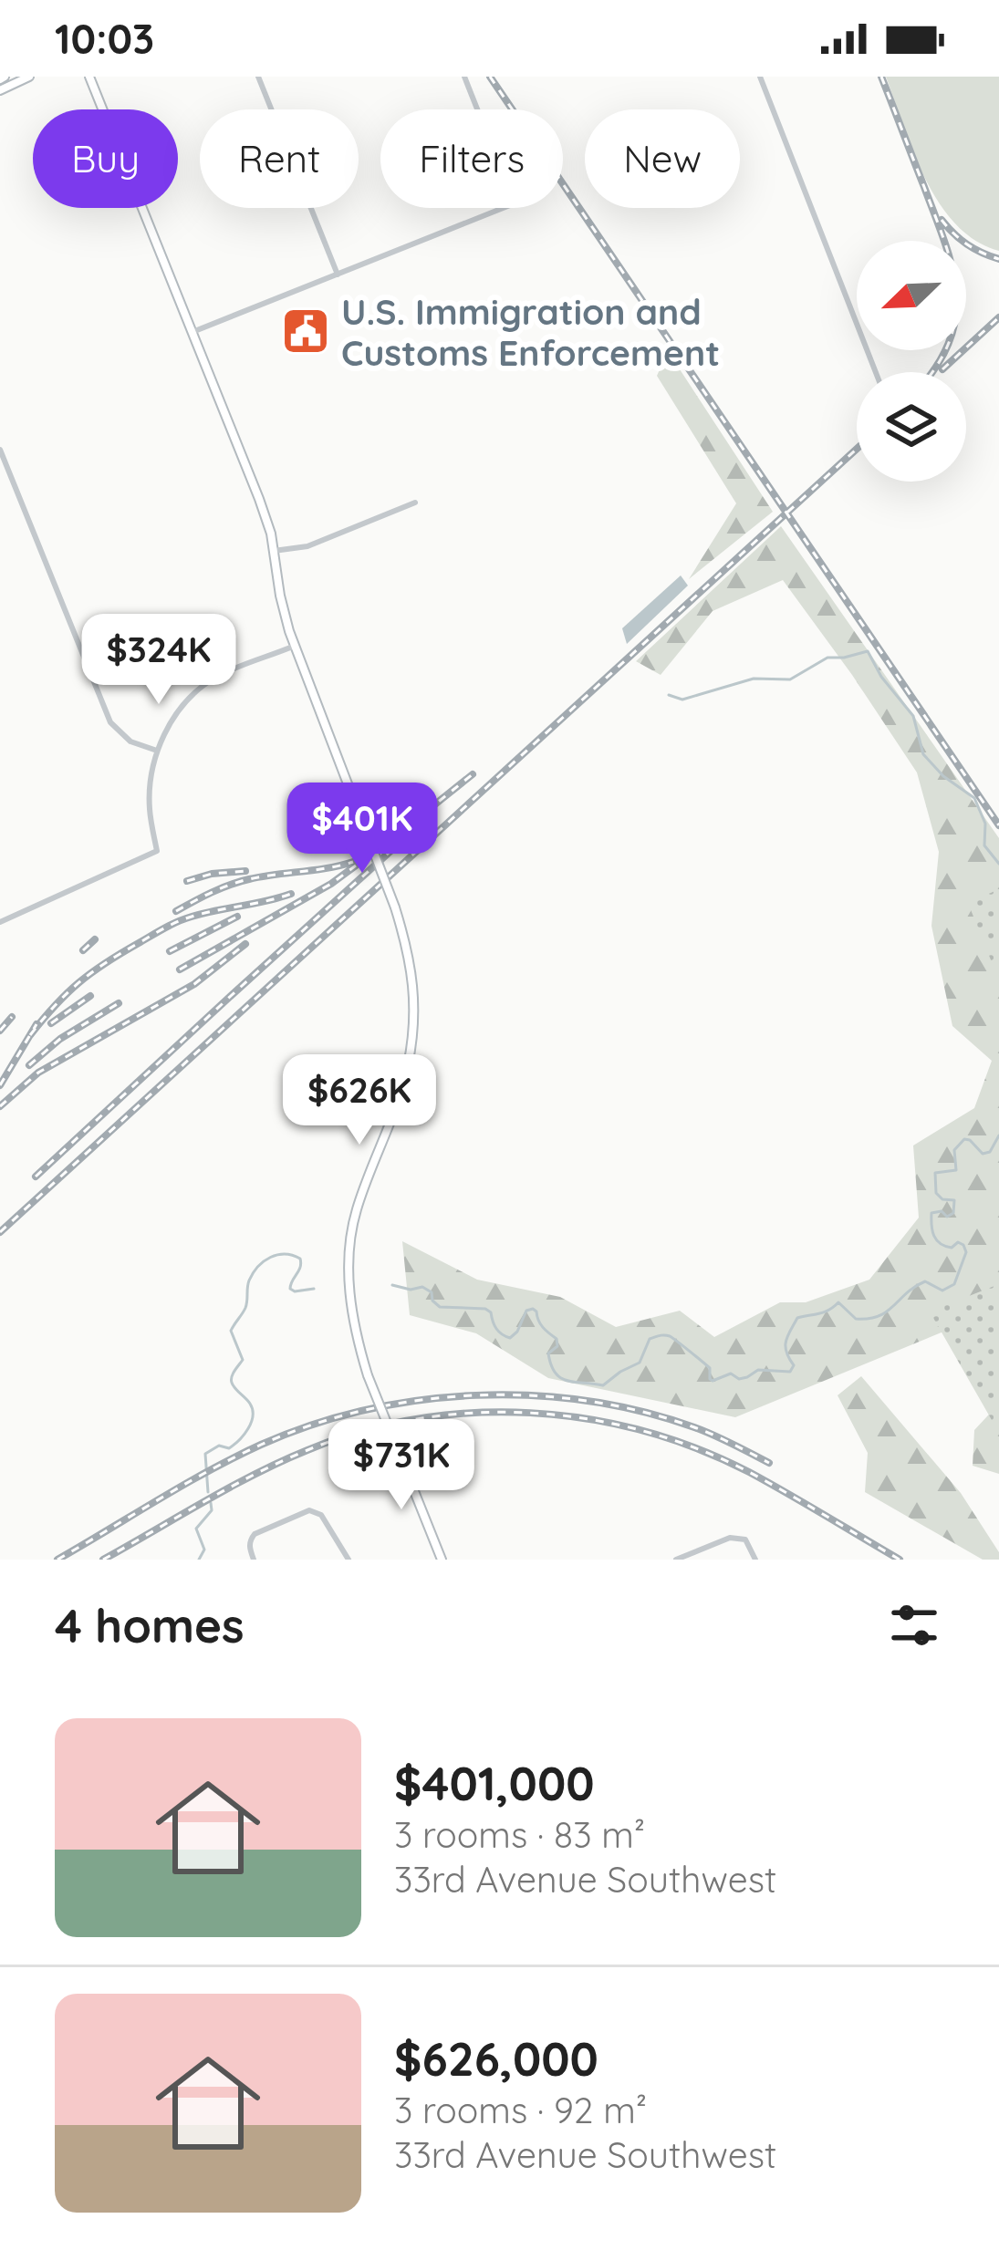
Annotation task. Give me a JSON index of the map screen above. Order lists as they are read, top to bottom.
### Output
{
  "places": {
    "public building": ["U.S. Immigration and Customs Enforcement"]
  },
  "north": "bottom left",
  "page": {
    "status": "10:03",
    "chip": [
      "Buy",
      "Rent",
      "Filters",
      "New"
    ],
    "price": [
      "$324K",
      "$401K",
      "$626K",
      "$731K"
    ],
    "heading": "4 homes",
    "list": [
      {
        "name": "$401,000",
        "note": "3 rooms · 83 m² · 33rd Avenue Southwest"
      },
      {
        "name": "$626,000",
        "note": "3 rooms · 92 m² · 33rd Avenue Southwest"
      }
    ]
  }
}
